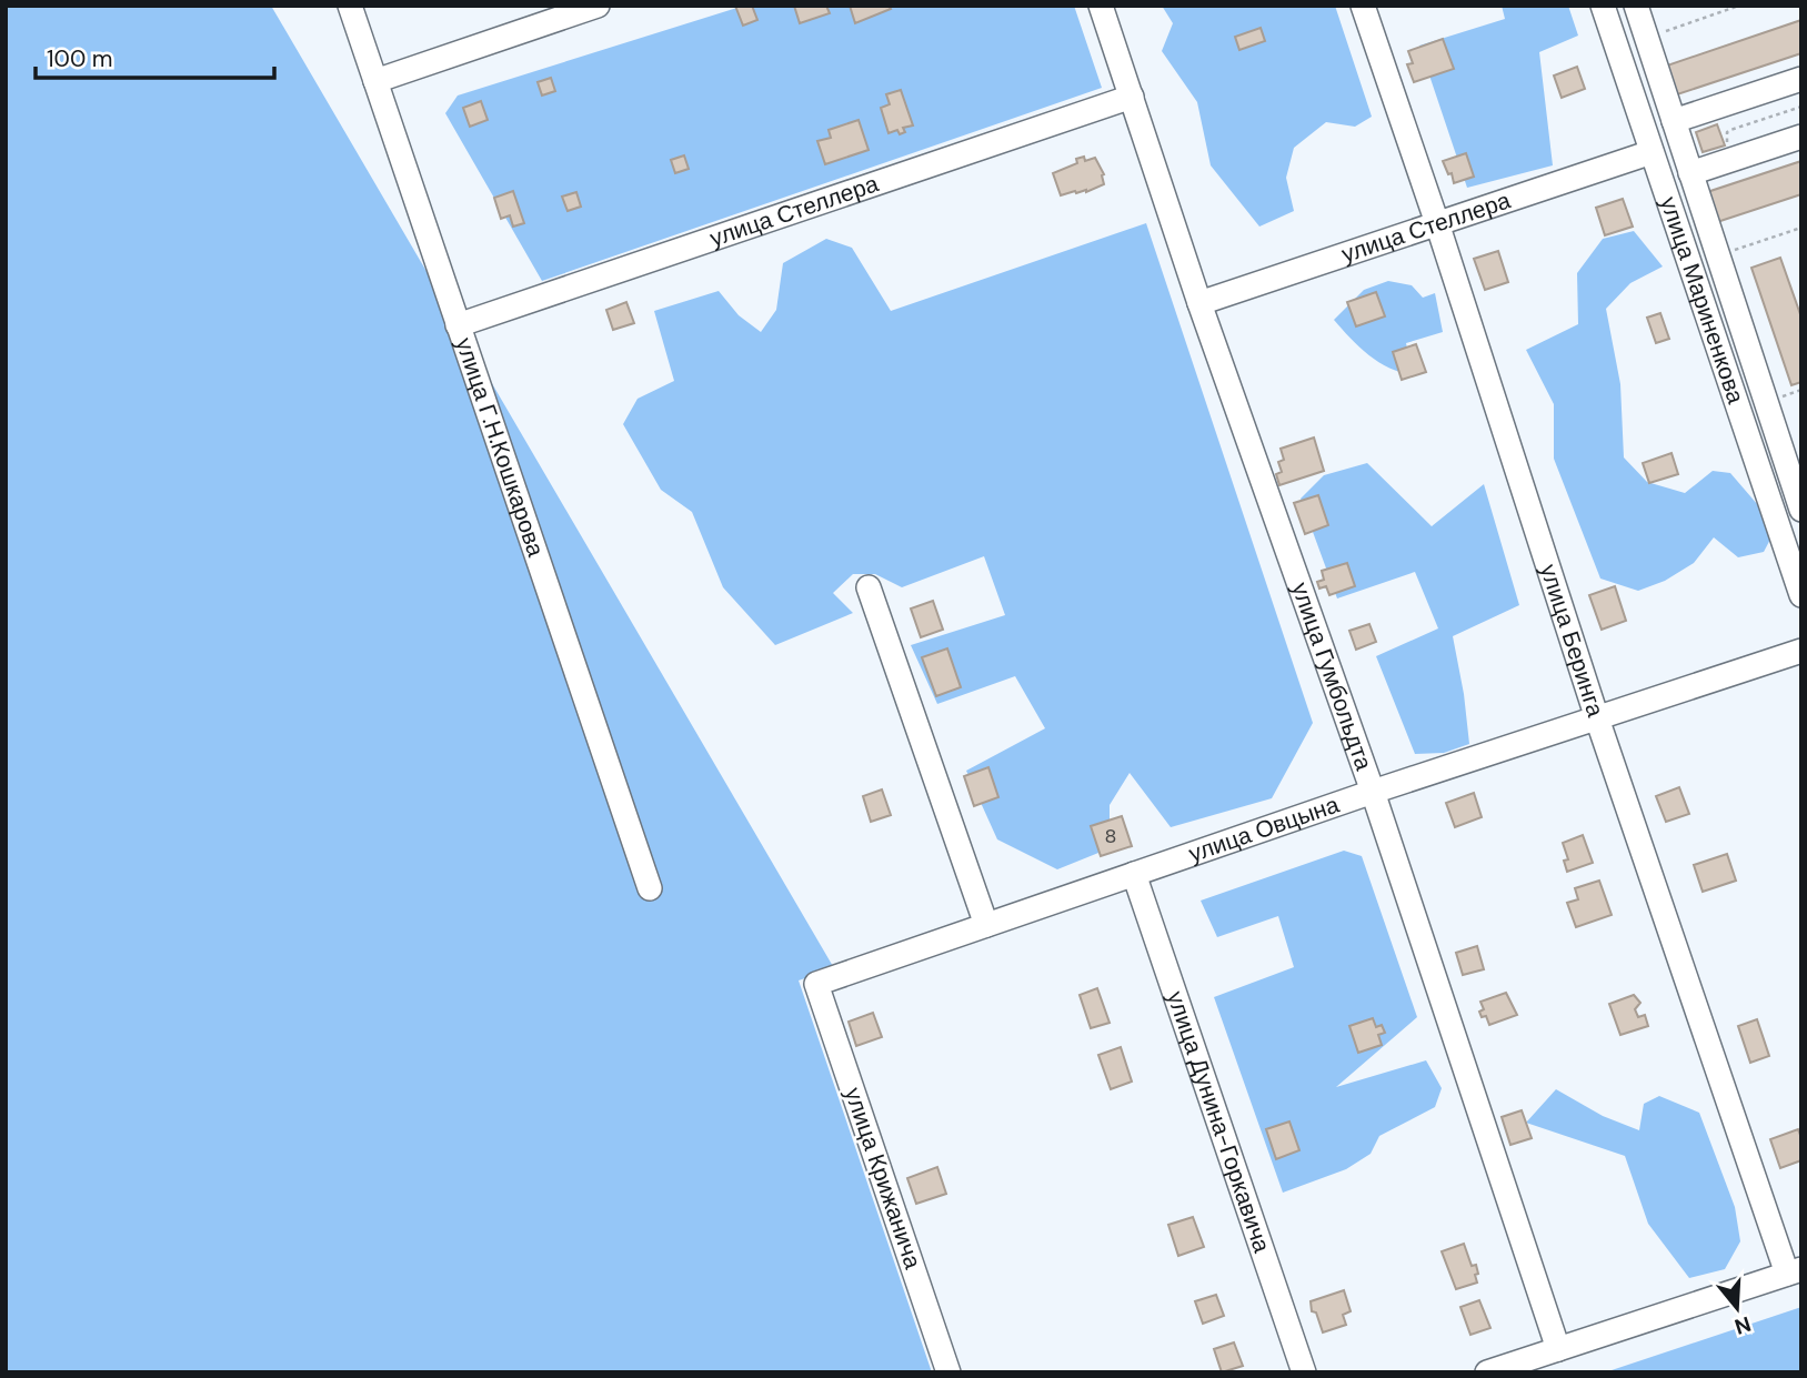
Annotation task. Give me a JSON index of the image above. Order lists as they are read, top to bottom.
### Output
{
  "streets": {
    "street": [
      "улица Стеллера",
      "улица Мариненкова",
      "улица Г.Н.Кошкарова",
      "улица Беринга",
      "улица Гумбольдта",
      "улица Овцына",
      "улица Дунина-Горкавича",
      "улица Крижанича"
    ]
  },
  "crossings": [
    ["улица Стеллера", "улица Мариненкова"],
    ["улица Стеллера", "улица Г.Н.Кошкарова"],
    ["улица Стеллера", "улица Беринга"],
    ["улица Стеллера", "улица Гумбольдта"],
    ["улица Беринга", "улица Овцына"],
    ["улица Гумбольдта", "улица Овцына"],
    ["улица Овцына", "улица Дунина-Горкавича"],
    ["улица Овцына", "улица Крижанича"]
  ],
  "house_numbers": ["8"],
  "scale_bar": "100 m",
  "north": "bottom"
}
